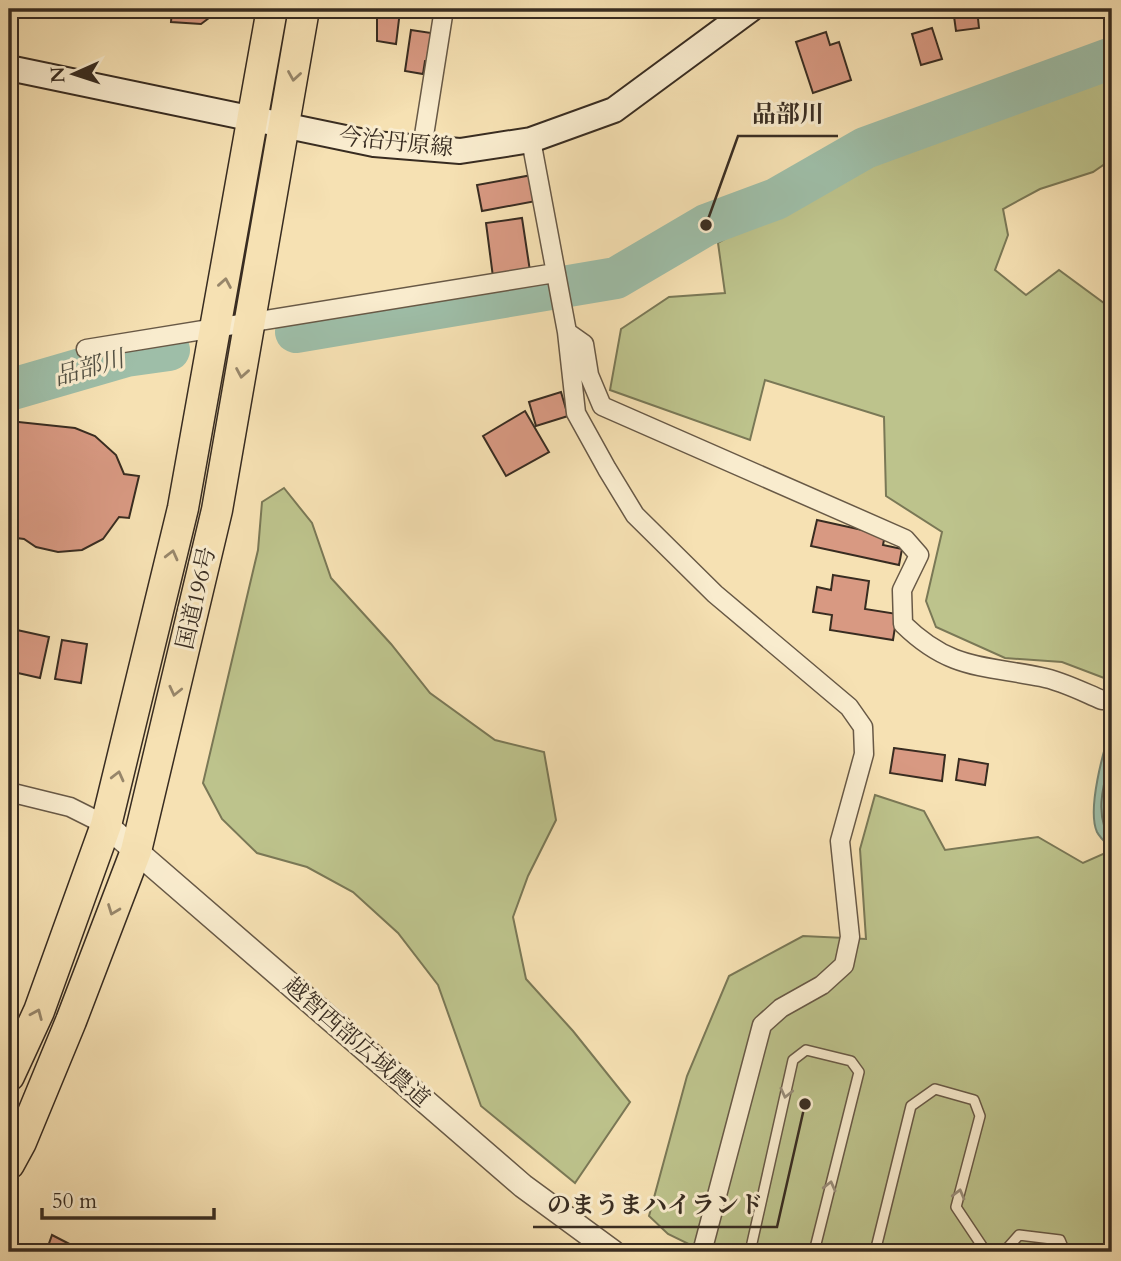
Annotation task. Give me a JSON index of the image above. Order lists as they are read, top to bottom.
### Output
{
  "streets": {
    "highway": ["国道196号"],
    "main road": ["今治丹原線"],
    "street": ["越智西部広域農道"]
  },
  "crossings": [
    ["今治丹原線", "国道196号"],
    ["国道196号", "越智西部広域農道"]
  ],
  "water": ["品部川"],
  "places": ["品部川", "のまうまハイランド"],
  "scale_bar": "50 m",
  "north": "left"
}
